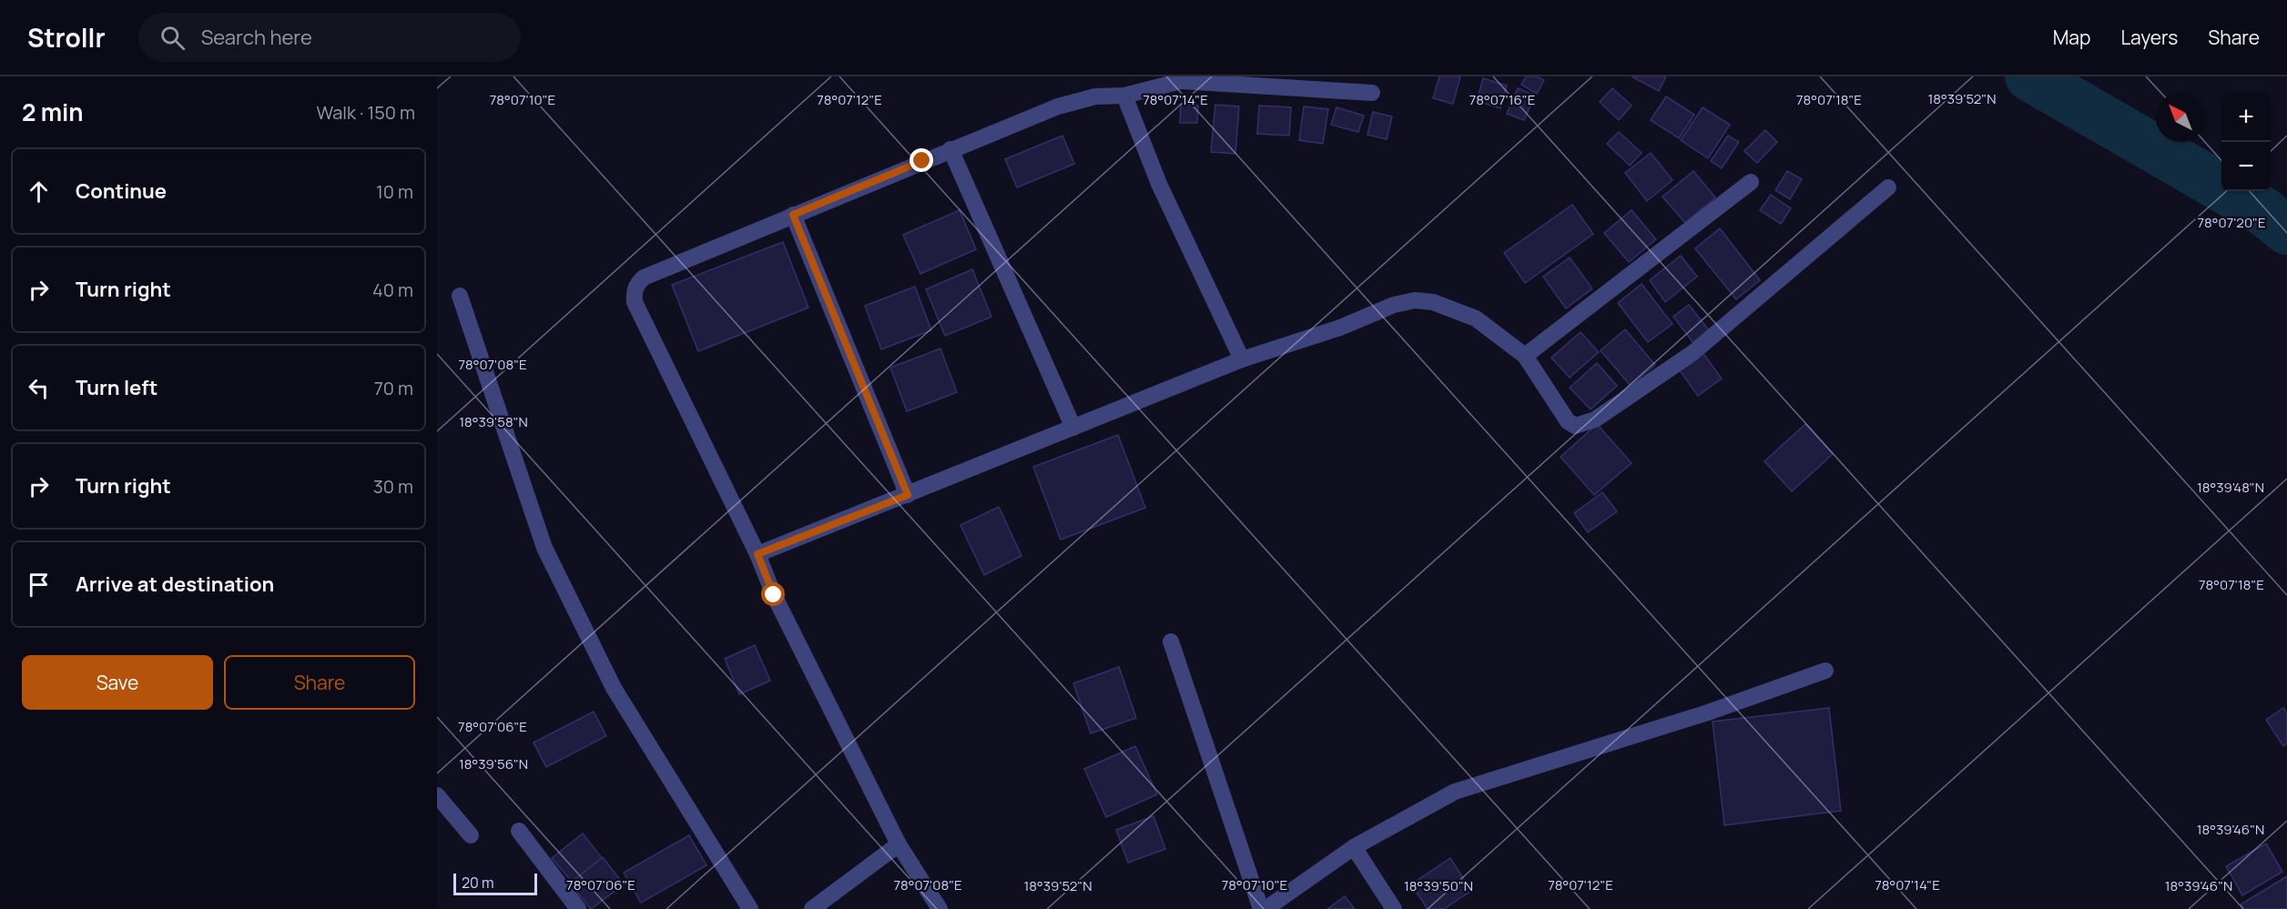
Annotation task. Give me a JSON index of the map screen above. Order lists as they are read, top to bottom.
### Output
{
  "scale_bar": "20 m",
  "north": "top left",
  "page": {
    "header": "Strollr",
    "search": "Search here",
    "nav": ["Map", "Layers", "Share"],
    "heading": ["2 min", "Walk · 150 m"],
    "map_buttons": ["+", "−"],
    "list": [
      ["Continue", "10 m"],
      ["Turn right", "40 m"],
      ["Turn left", "70 m"],
      ["Turn right", "30 m"],
      "Arrive at destination"
    ],
    "buttons": ["Save", "Share"],
    "scale": "20 m"
  },
  "coordinates": [
    "18°39'52\"N",
    "78°07'10\"E",
    "78°07'18\"E",
    "78°07'12\"E",
    "78°07'14\"E",
    "78°07'16\"E",
    "78°07'20\"E",
    "78°07'08\"E",
    "18°39'58\"N",
    "18°39'48\"N",
    "78°07'06\"E",
    "18°39'56\"N",
    "18°39'46\"N",
    "18°39'50\"N"
  ]
}
